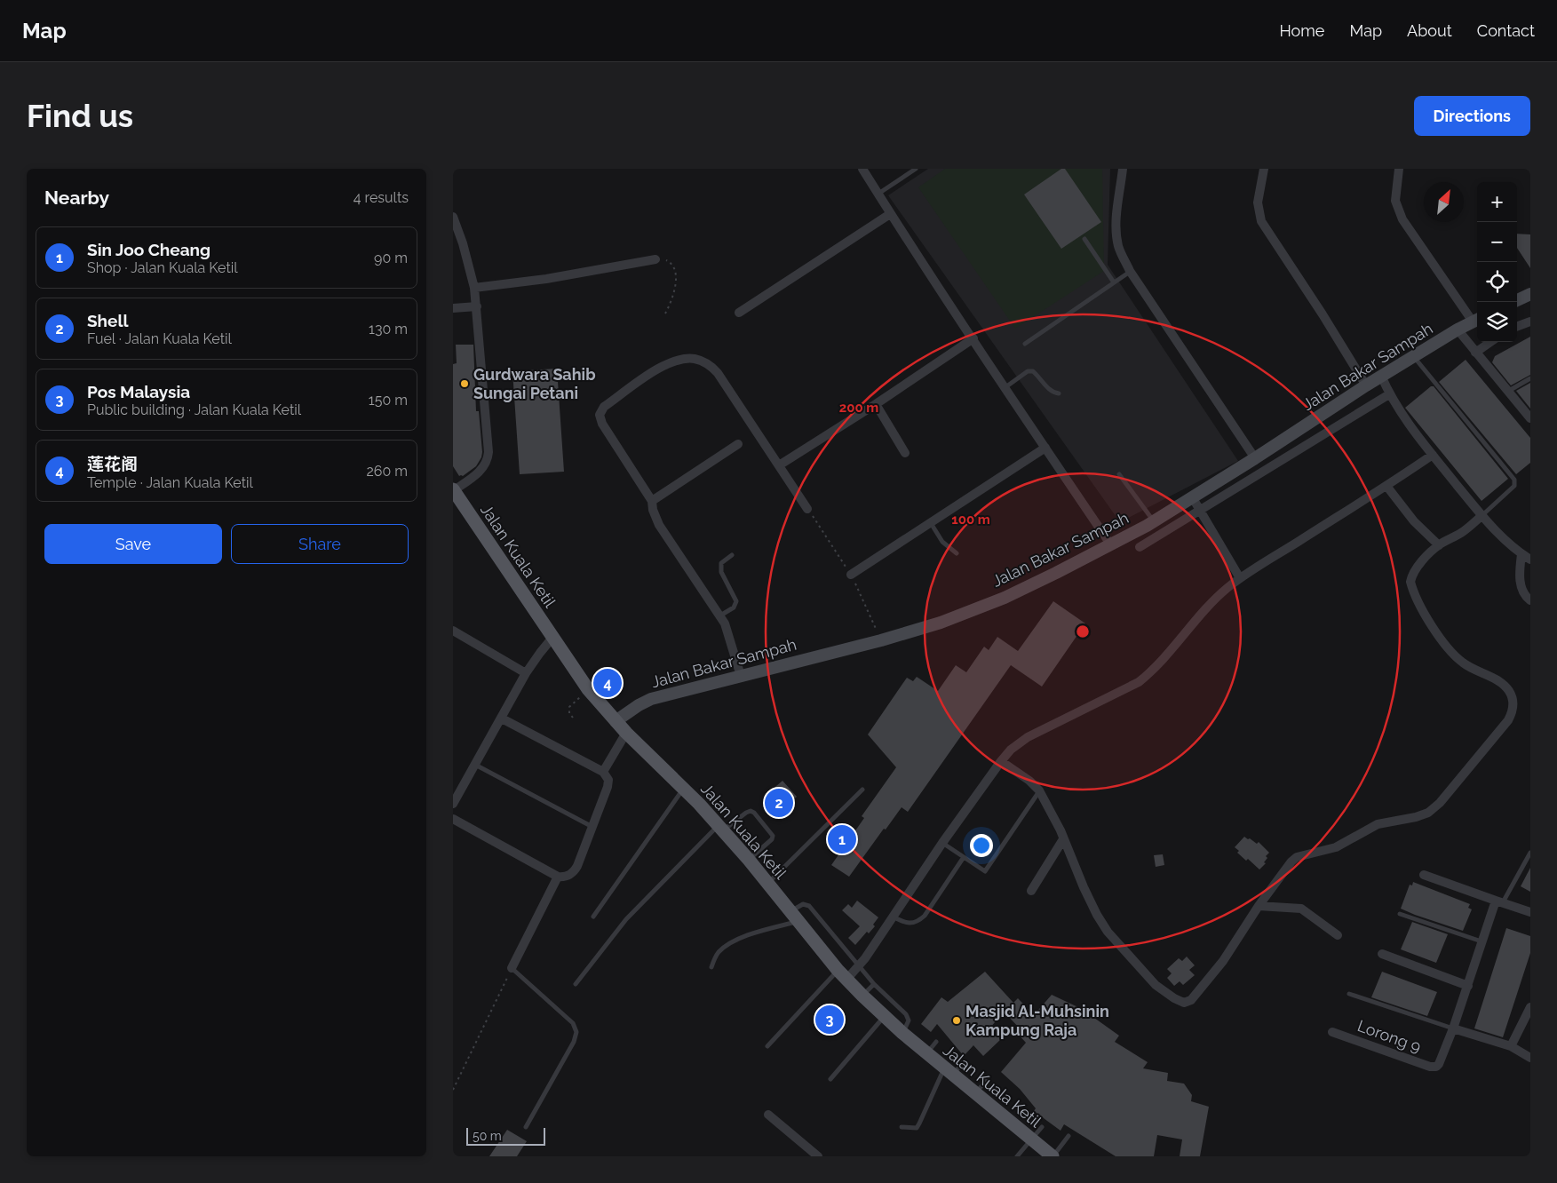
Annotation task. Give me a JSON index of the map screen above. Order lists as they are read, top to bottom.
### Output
{
  "streets": {
    "main road": ["Jalan Bakar Sampah", "Jalan Kuala Ketil"],
    "street": ["Lorong 9"]
  },
  "crossings": [
    ["Jalan Bakar Sampah", "Jalan Kuala Ketil"]
  ],
  "places": ["Gurdwara Sahib Sungai Petani", "Masjid Al-Muhsinin Kampung Raja"],
  "scale_bar": "50 m",
  "north": "top right",
  "page": {
    "header": "Map",
    "nav": [
      "Home",
      "Map",
      "About",
      "Contact"
    ],
    "buttons": [
      "Directions",
      ["Save", "Share"]
    ],
    "title": "Find us",
    "heading": ["Nearby", "4 results"],
    "map_buttons": ["+", "−"],
    "list": [
      {
        "mark": "1",
        "name": "Sin Joo Cheang",
        "note": "Shop · Jalan Kuala Ketil",
        "value": "90 m"
      },
      {
        "mark": "2",
        "name": "Shell",
        "note": "Fuel · Jalan Kuala Ketil",
        "value": "130 m"
      },
      {
        "mark": "3",
        "name": "Pos Malaysia",
        "note": "Public building · Jalan Kuala Ketil",
        "value": "150 m"
      },
      {
        "mark": "4",
        "name": "莲花阁",
        "note": "Temple · Jalan Kuala Ketil",
        "value": "260 m"
      }
    ],
    "pins": [
      "4",
      "2",
      "1",
      "3"
    ],
    "scale": "50 m"
  },
  "rings": ["200 m", "100 m"]
}
